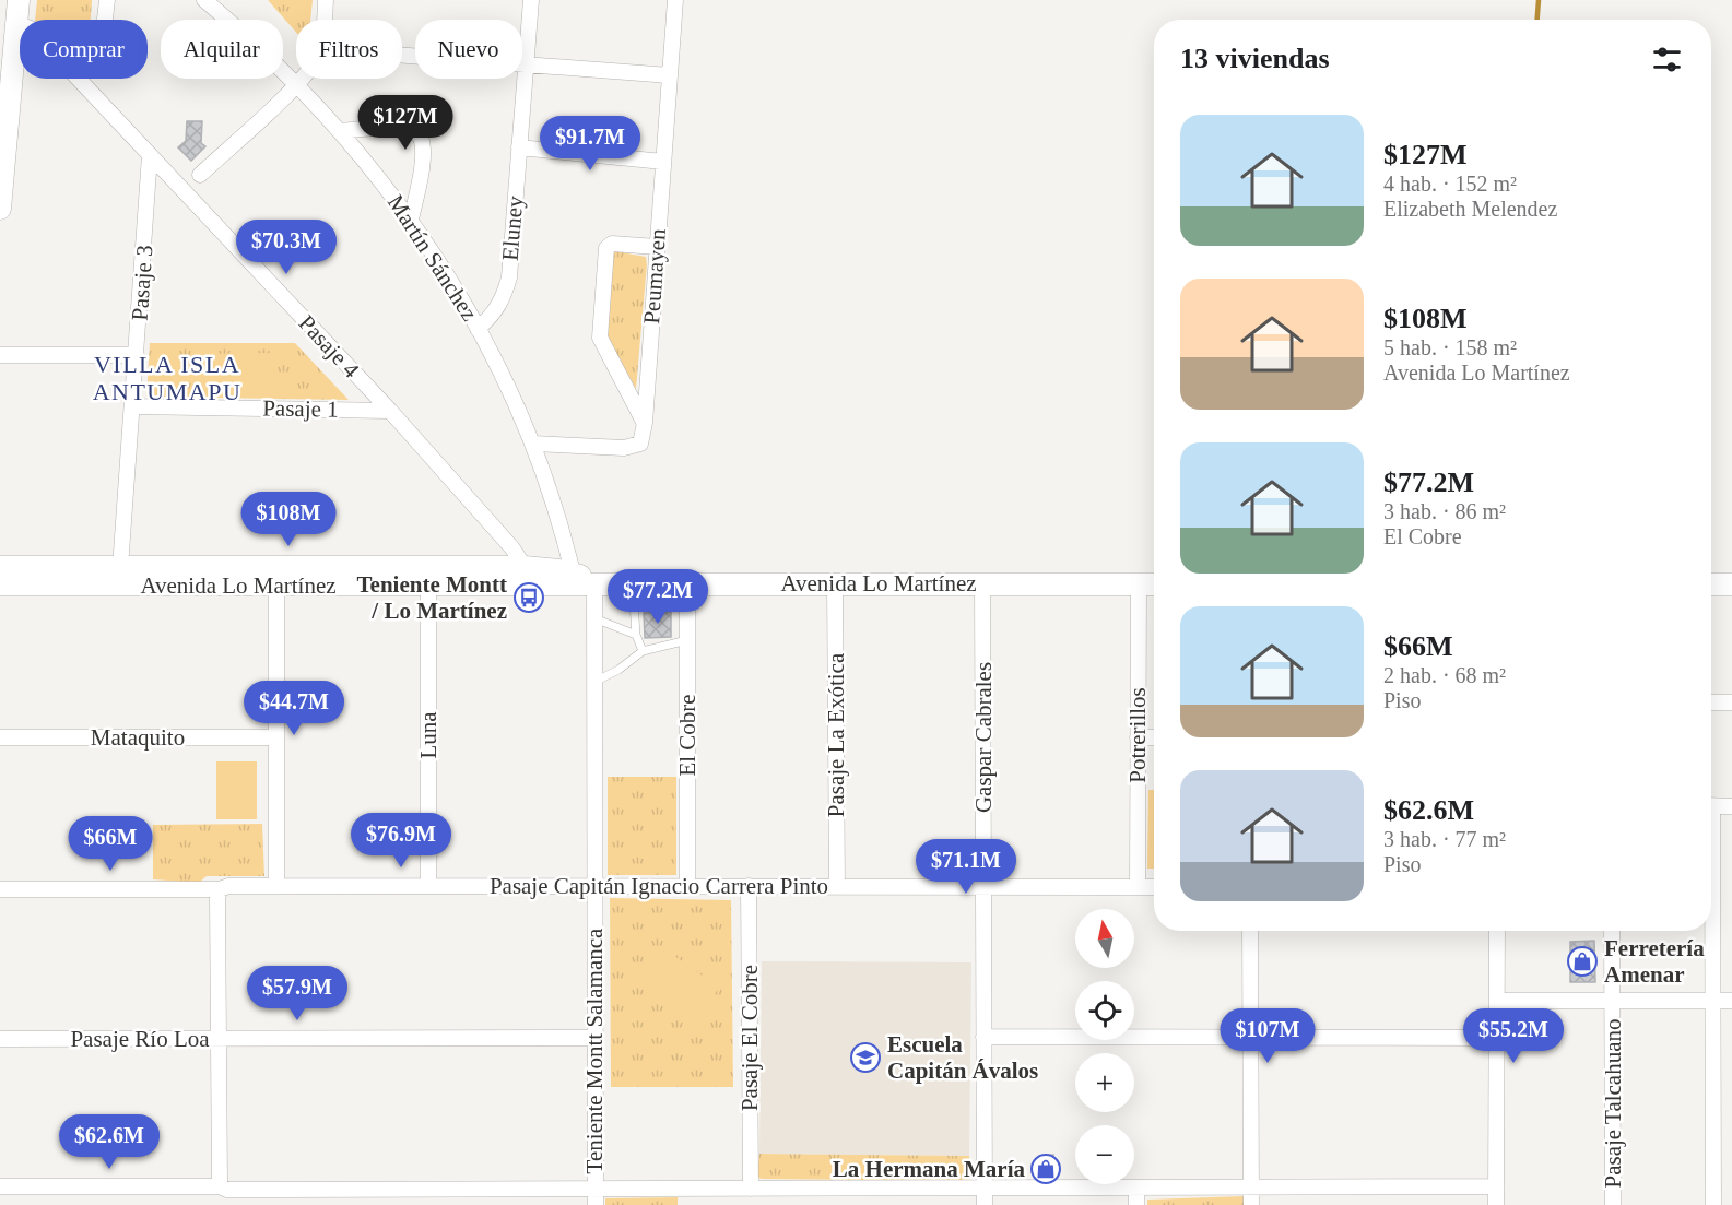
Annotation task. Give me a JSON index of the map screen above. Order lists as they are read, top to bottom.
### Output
{
  "streets": {
    "main road": ["Avenida Lo Martínez"],
    "street": [
      "Eluney",
      "Martín Sánchez",
      "Peumayen",
      "Pasaje 3",
      "Pasaje 4",
      "Pasaje 1",
      "Luna",
      "El Cobre",
      "Pasaje La Exótica",
      "Potrerillos",
      "Mataquito",
      "Gaspar Cabrales",
      "Pasaje Capitán Ignacio Carrera Pinto",
      "Pasaje El Cobre",
      "Pasaje Río Loa",
      "Teniente Montt Salamanca",
      "Pasaje Talcahuano"
    ]
  },
  "crossings": [
    ["Eluney", "Martín Sánchez"],
    ["Martín Sánchez", "Peumayen"],
    ["Martín Sánchez", "Avenida Lo Martínez"],
    ["Pasaje 3", "Pasaje 4"],
    ["Pasaje 3", "Pasaje 1"],
    ["Pasaje 3", "Avenida Lo Martínez"],
    ["Pasaje 4", "Pasaje 1"],
    ["Pasaje 4", "Avenida Lo Martínez"],
    ["Avenida Lo Martínez", "Luna"],
    ["Avenida Lo Martínez", "El Cobre"],
    ["Avenida Lo Martínez", "Pasaje La Exótica"],
    ["Avenida Lo Martínez", "Potrerillos"],
    ["Avenida Lo Martínez", "Gaspar Cabrales"],
    ["Avenida Lo Martínez", "Teniente Montt Salamanca"],
    ["Luna", "Pasaje Capitán Ignacio Carrera Pinto"],
    ["El Cobre", "Pasaje Capitán Ignacio Carrera Pinto"],
    ["Pasaje La Exótica", "Pasaje Capitán Ignacio Carrera Pinto"],
    ["Potrerillos", "Pasaje Capitán Ignacio Carrera Pinto"],
    ["Gaspar Cabrales", "Pasaje Capitán Ignacio Carrera Pinto"],
    ["Pasaje Capitán Ignacio Carrera Pinto", "Pasaje El Cobre"],
    ["Pasaje Capitán Ignacio Carrera Pinto", "Teniente Montt Salamanca"],
    ["Pasaje Río Loa", "Teniente Montt Salamanca"]
  ],
  "districts": ["VILLA ISLA ANTUMAPU"],
  "places": {
    "bus stop": ["Teniente Montt / Lo Martínez"],
    "shop": ["Ferretería Amenar", "La Hermana María"],
    "school or university": ["Escuela Capitán Ávalos"]
  },
  "north": "top",
  "page": {
    "chip": [
      "Comprar",
      "Alquilar",
      "Filtros",
      "Nuevo"
    ],
    "heading": "13 viviendas",
    "price": [
      "$127M",
      "$91.7M",
      "$70.3M",
      "$108M",
      "$77.2M",
      "$44.7M",
      "$76.9M",
      "$66M",
      "$71.1M",
      "$57.9M",
      "$107M",
      "$55.2M",
      "$62.6M"
    ],
    "list": [
      {
        "name": "$127M",
        "note": "4 hab. · 152 m² · Elizabeth Melendez"
      },
      {
        "name": "$108M",
        "note": "5 hab. · 158 m² · Avenida Lo Martínez"
      },
      {
        "name": "$77.2M",
        "note": "3 hab. · 86 m² · El Cobre"
      },
      {
        "name": "$66M",
        "note": "2 hab. · 68 m² · Piso"
      },
      {
        "name": "$62.6M",
        "note": "3 hab. · 77 m² · Piso"
      }
    ],
    "map_buttons": ["+", "−"]
  }
}
